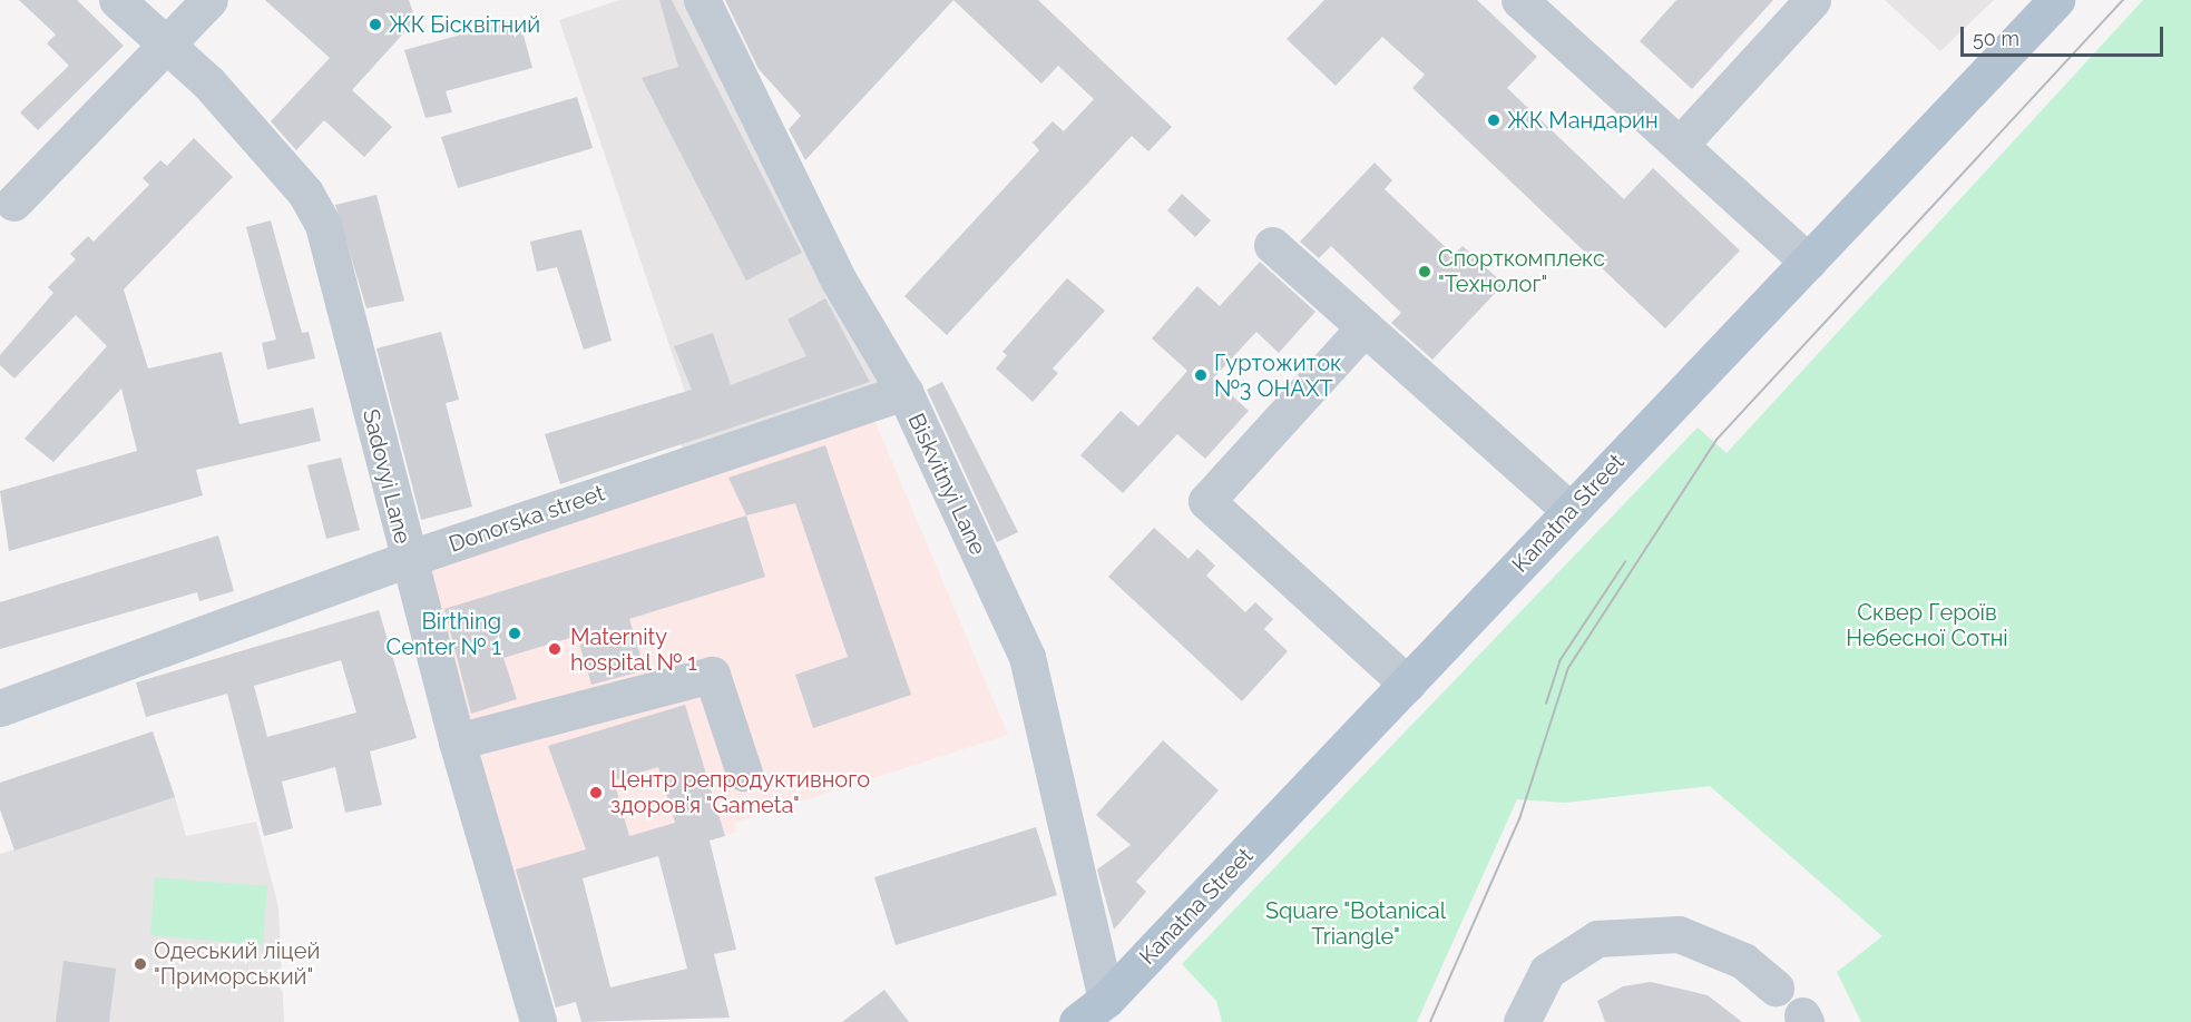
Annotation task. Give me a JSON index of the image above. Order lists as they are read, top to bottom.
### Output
{
  "streets": {
    "main road": ["Kanatna Street"],
    "street": ["Sadovyi Lane", "Biskvitnyi Lane", "Donorska street"]
  },
  "crossings": [
    ["Sadovyi Lane", "Donorska street"],
    ["Biskvitnyi Lane", "Kanatna Street"],
    ["Biskvitnyi Lane", "Donorska street"]
  ],
  "parks": ["Сквер Героїв Небесної Сотні", "Square \"Botanical Triangle\""],
  "places": [
    "ЖК Бісквітний",
    "ЖК Мандарин",
    "Спорткомплекс \"Технолог\"",
    "Гуртожиток №3 ОНАХТ",
    "Birthing Center № 1",
    "Maternity hospital № 1",
    "Центр репродуктивного здоров'я \"Gameta\"",
    "Одеський ліцей \"Приморський\""
  ],
  "scale_bar": "50 m"
}
